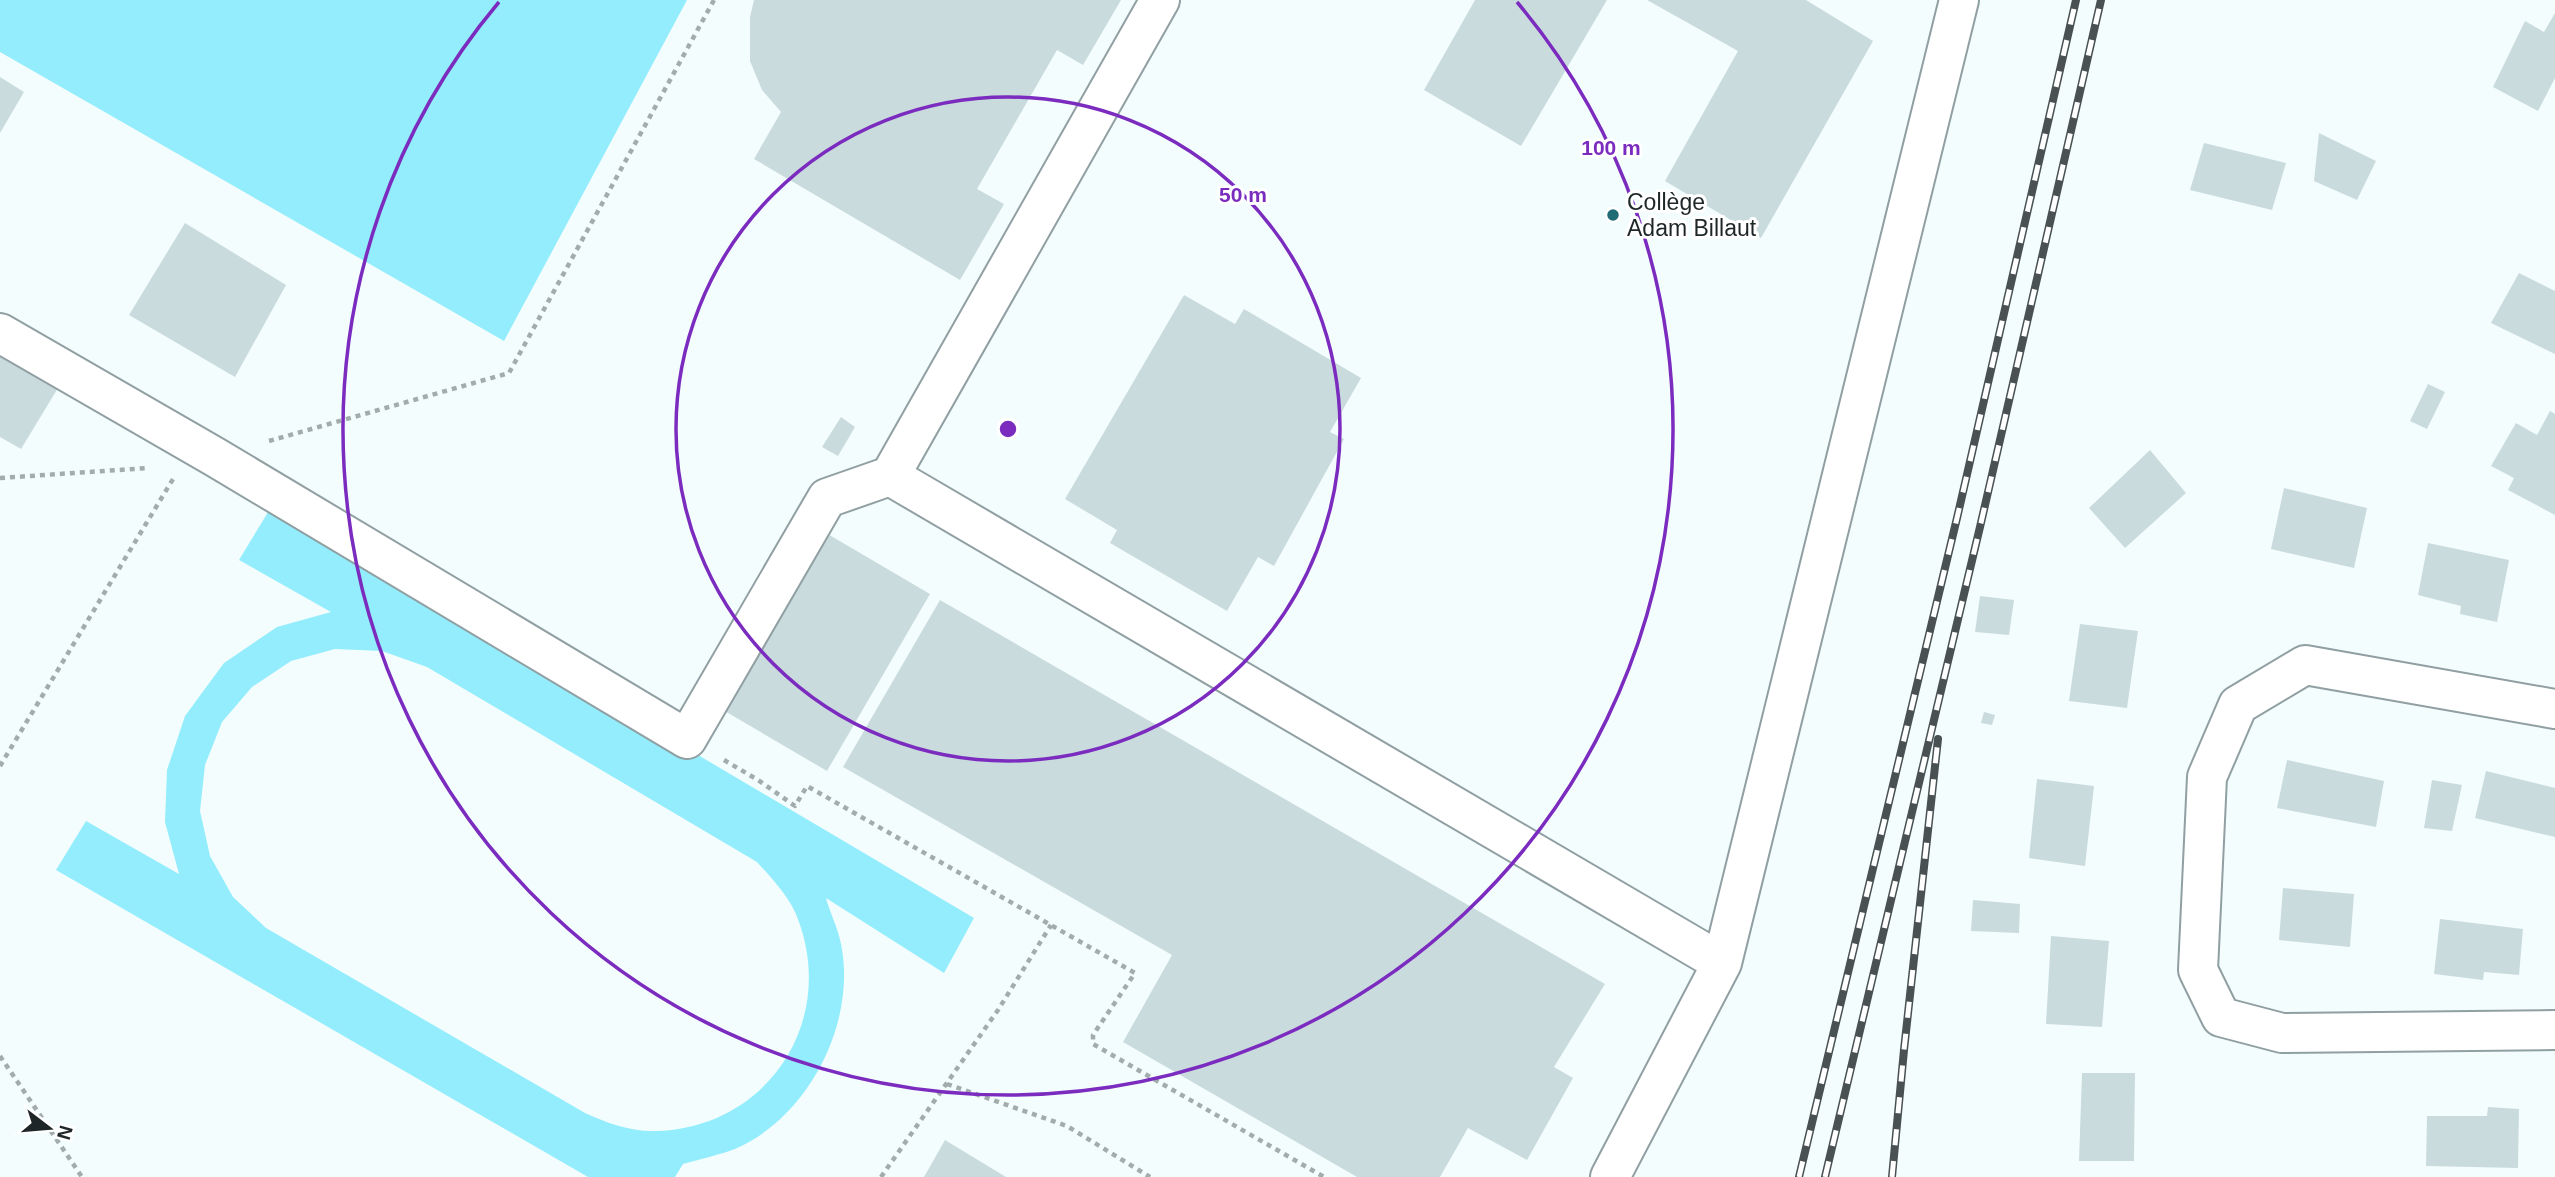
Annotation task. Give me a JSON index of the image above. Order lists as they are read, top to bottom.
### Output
{
  "places": ["Collège Adam Billaut"],
  "north": "right",
  "rings": ["100 m", "50 m"]
}
